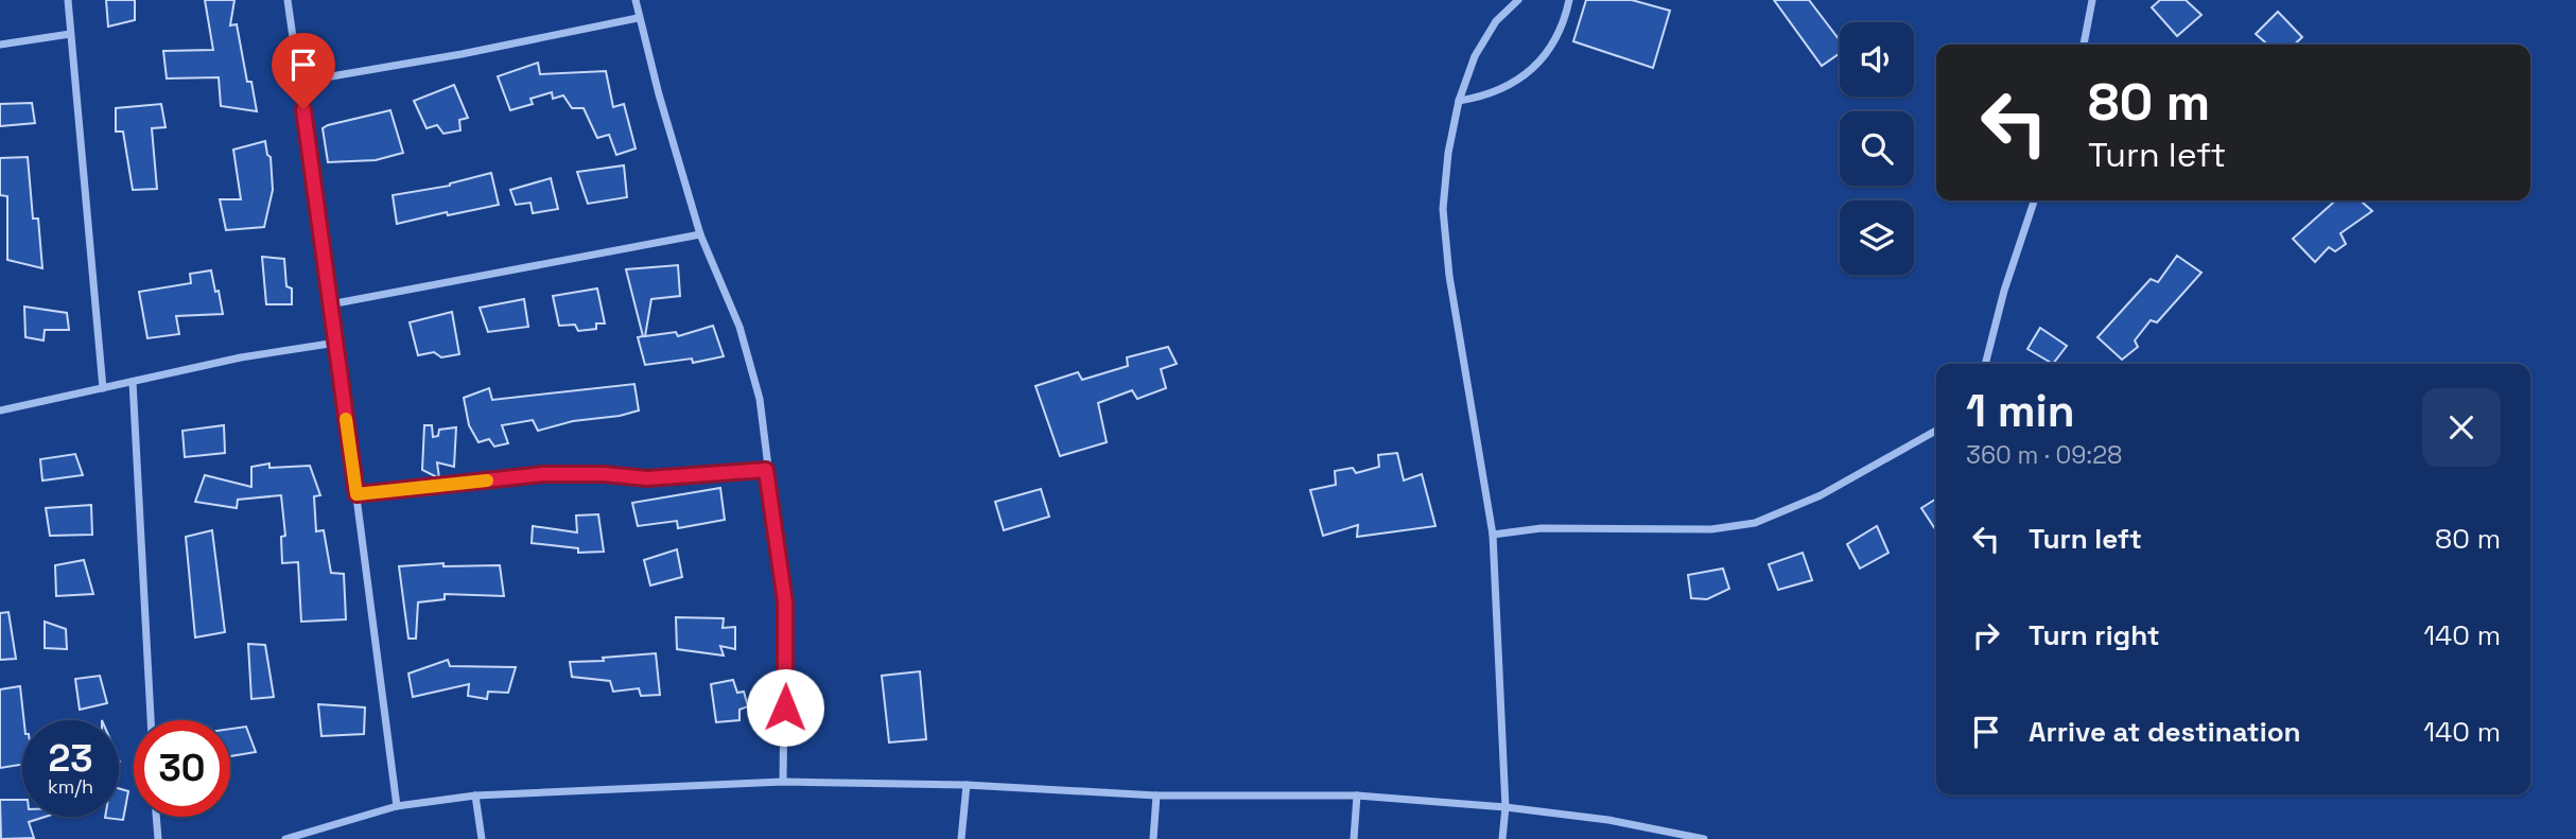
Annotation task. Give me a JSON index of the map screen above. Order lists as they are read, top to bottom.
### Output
{
  "page": {
    "turn": ["80 m", "Turn left"],
    "heading": ["1 min", "360 m · 09:28"],
    "list": [
      {
        "name": "Turn left",
        "value": "80 m"
      },
      {
        "name": "Turn right",
        "value": "140 m"
      },
      {
        "name": "Arrive at destination",
        "value": "140 m"
      }
    ],
    "speed": "23 km/h",
    "limit": "30"
  }
}
